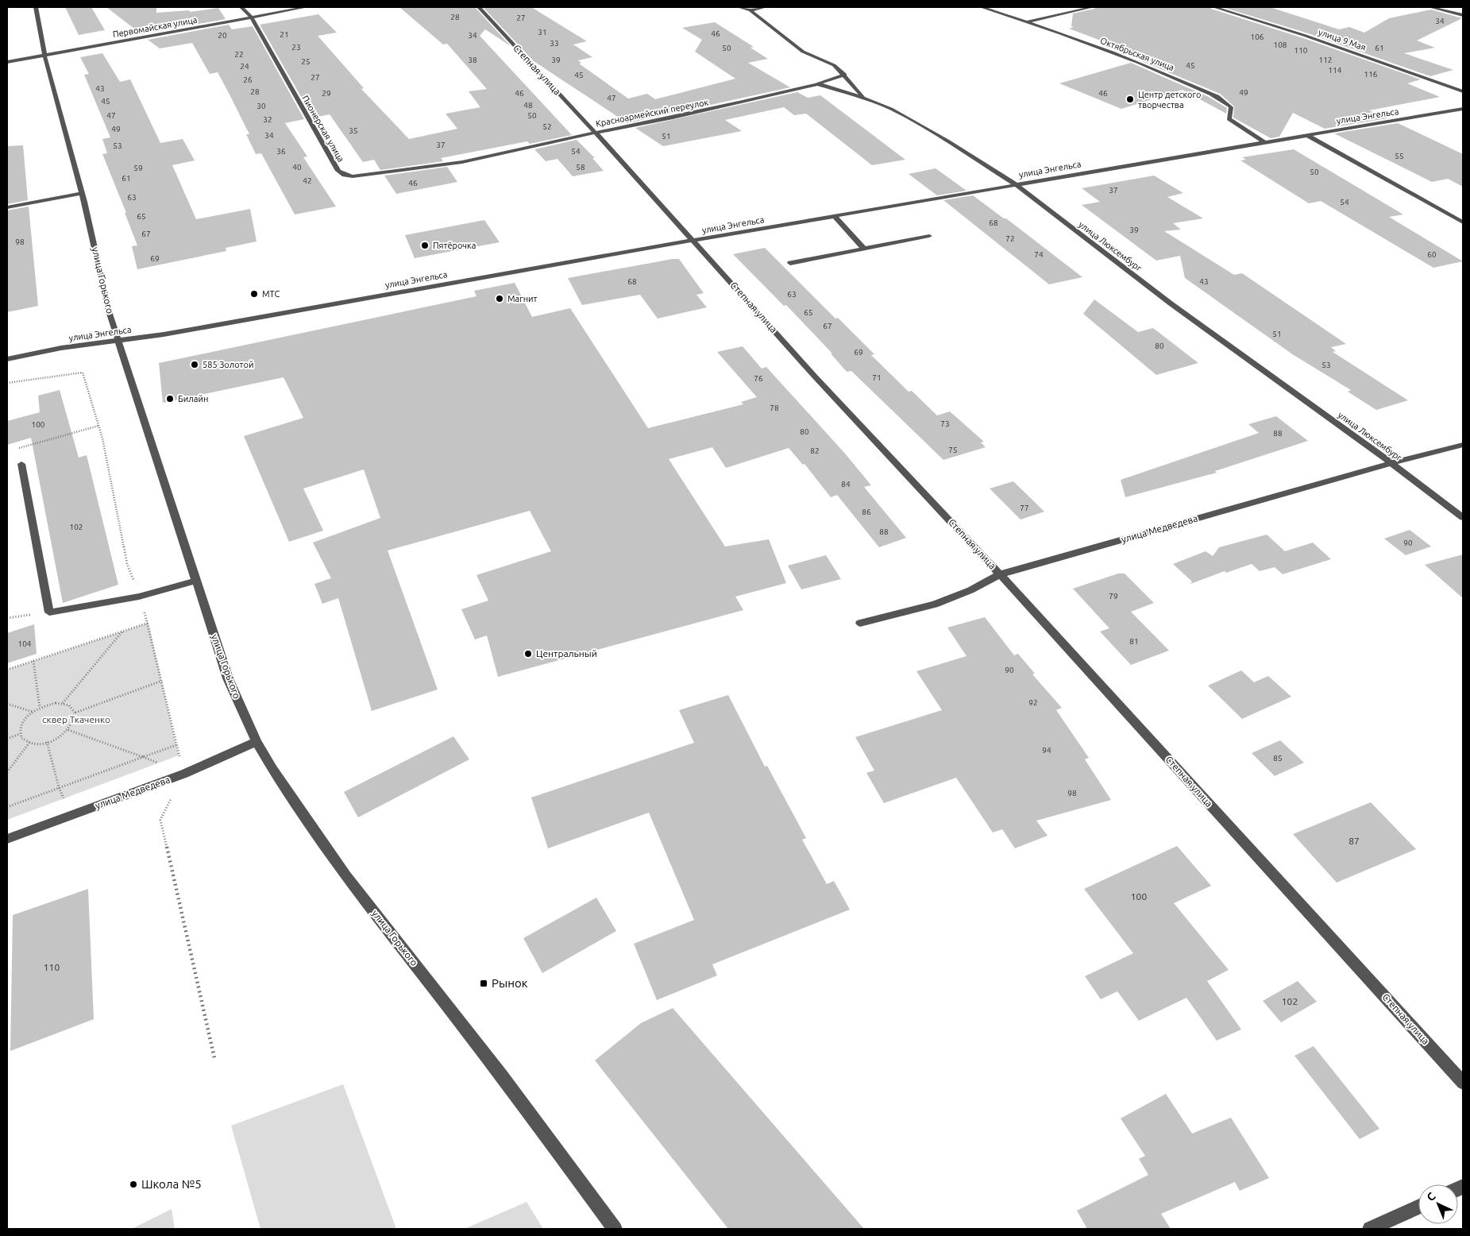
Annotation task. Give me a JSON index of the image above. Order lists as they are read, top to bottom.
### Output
{
  "streets": {
    "street": [
      "Первомайская улица",
      "улица 9 Мая",
      "Октябрьская улица",
      "Степная улица",
      "Красноармейский переулок",
      "улица Энгельса",
      "Пионерская улица",
      "улица Люксембург",
      "улица Горького",
      "улица Медведева"
    ]
  },
  "crossings": [
    ["Первомайская улица", "Пионерская улица"],
    ["Первомайская улица", "улица Горького"],
    ["Октябрьская улица", "улица Энгельса"],
    ["Степная улица", "Красноармейский переулок"],
    ["Степная улица", "улица Энгельса"],
    ["Степная улица", "улица Медведева"],
    ["Красноармейский переулок", "Пионерская улица"],
    ["Красноармейский переулок", "улица Люксембург"],
    ["улица Энгельса", "улица Люксембург"],
    ["улица Энгельса", "улица Горького"],
    ["улица Люксембург", "улица Медведева"],
    ["улица Горького", "улица Медведева"]
  ],
  "parks": ["сквер Ткаченко"],
  "places": {
    "other": [
      "Центр детского творчества",
      "Пятёрочка",
      "МТС",
      "Магнит",
      "585 Золотой",
      "Билайн",
      "Центральный",
      "Школа №5"
    ],
    "transit": ["Рынок"]
  },
  "house_numbers": [
    "28",
    "27",
    "34",
    "31",
    "46",
    "21",
    "20",
    "34",
    "106",
    "33",
    "108",
    "23",
    "50",
    "61",
    "110",
    "22",
    "38",
    "39",
    "112",
    "25",
    "45",
    "24",
    "114",
    "116",
    "45",
    "27",
    "26",
    "43",
    "28",
    "49",
    "29",
    "46",
    "46",
    "47",
    "45",
    "48",
    "30",
    "47",
    "50",
    "32",
    "52",
    "49",
    "35",
    "34",
    "51",
    "37",
    "53",
    "36",
    "54",
    "55",
    "40",
    "58",
    "59",
    "50",
    "61",
    "42",
    "46",
    "37",
    "63",
    "54",
    "65",
    "68",
    "39",
    "67",
    "72",
    "98",
    "74",
    "60",
    "69",
    "68",
    "43",
    "63",
    "65",
    "67",
    "51",
    "80",
    "69",
    "53",
    "71",
    "76",
    "78",
    "73",
    "100",
    "80",
    "88",
    "75",
    "82",
    "84",
    "77",
    "86",
    "102",
    "88",
    "90",
    "79",
    "81",
    "104",
    "90",
    "92",
    "94",
    "85",
    "98",
    "87",
    "100",
    "110",
    "102"
  ],
  "north": "top left"
}
